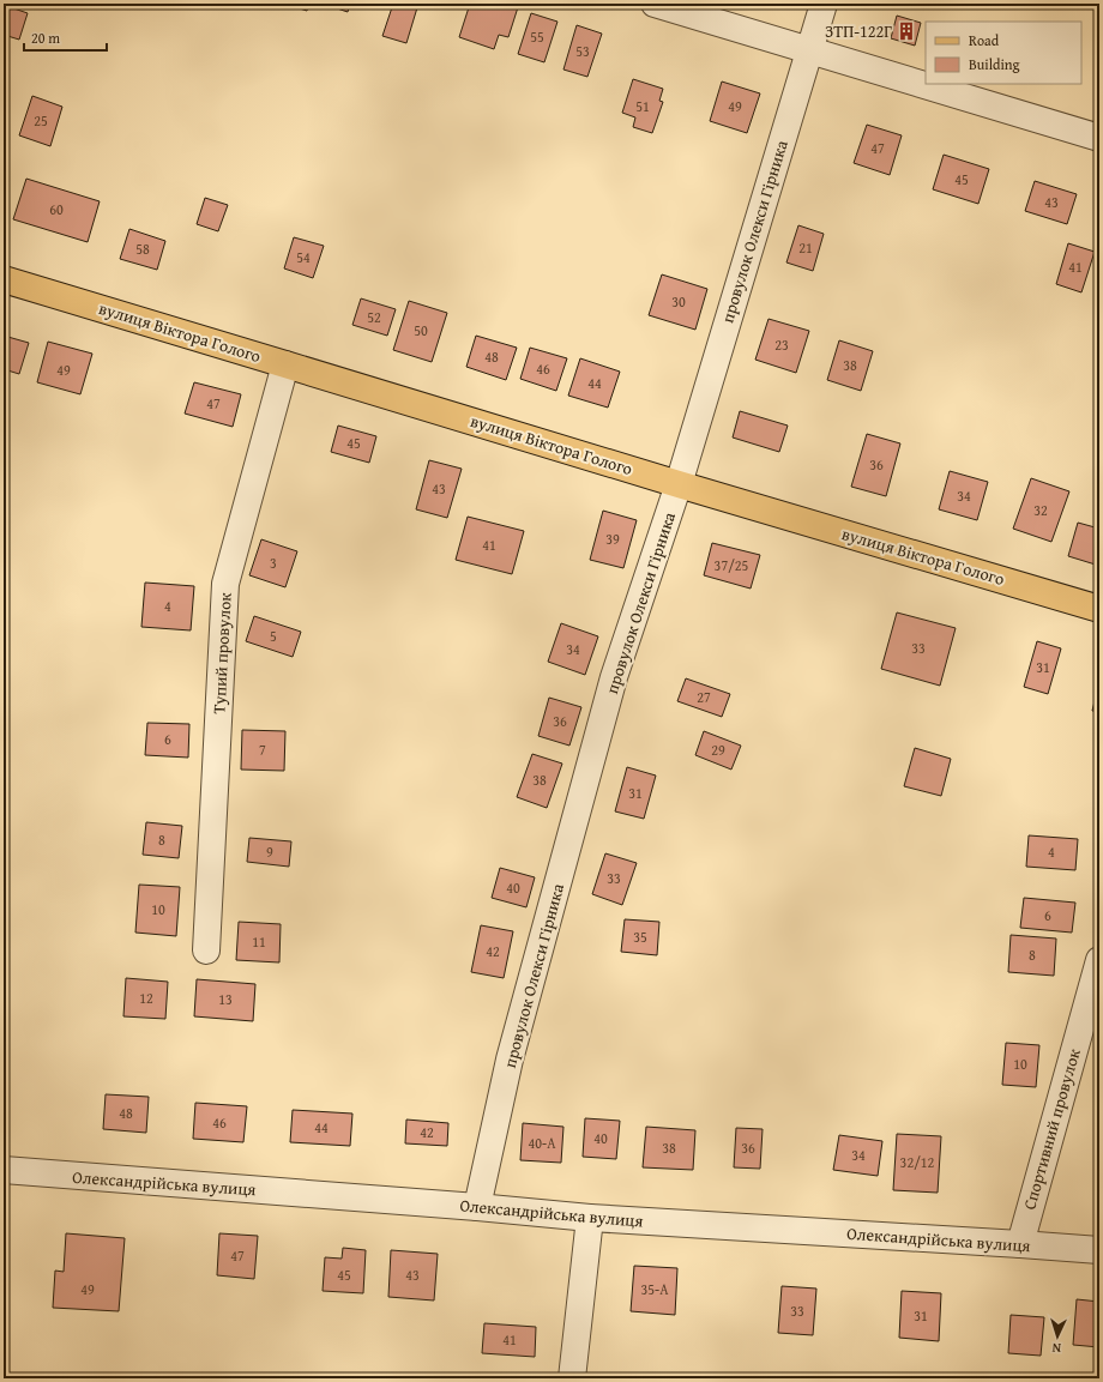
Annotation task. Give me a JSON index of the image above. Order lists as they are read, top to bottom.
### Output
{
  "streets": {
    "main road": ["вулиця Віктора Голого"],
    "street": [
      "провулок Олекси Гірника",
      "Тупий провулок",
      "Спортивний провулок",
      "Олександрійська вулиця"
    ]
  },
  "crossings": [
    ["провулок Олекси Гірника", "вулиця Віктора Голого"],
    ["провулок Олекси Гірника", "Олександрійська вулиця"],
    ["вулиця Віктора Голого", "Тупий провулок"],
    ["Спортивний провулок", "Олександрійська вулиця"]
  ],
  "places": {
    "building": ["ЗТП-122Г"]
  },
  "house_numbers": [
    "55",
    "53",
    "51",
    "49",
    "25",
    "47",
    "45",
    "43",
    "60",
    "21",
    "58",
    "54",
    "41",
    "30",
    "52",
    "50",
    "23",
    "48",
    "38",
    "46",
    "49",
    "44",
    "47",
    "45",
    "36",
    "43",
    "34",
    "32",
    "39",
    "41",
    "3",
    "37/25",
    "4",
    "5",
    "33",
    "34",
    "31",
    "27",
    "36",
    "6",
    "7",
    "29",
    "38",
    "31",
    "8",
    "9",
    "4",
    "33",
    "40",
    "10",
    "6",
    "35",
    "11",
    "42",
    "8",
    "12",
    "13",
    "10",
    "48",
    "46",
    "44",
    "42",
    "40",
    "40-А",
    "38",
    "36",
    "34",
    "32/12",
    "47",
    "45",
    "43",
    "49",
    "35-А",
    "33",
    "31",
    "41"
  ],
  "legend": ["Road", "Building"],
  "scale_bar": "20 m",
  "north": "bottom"
}
